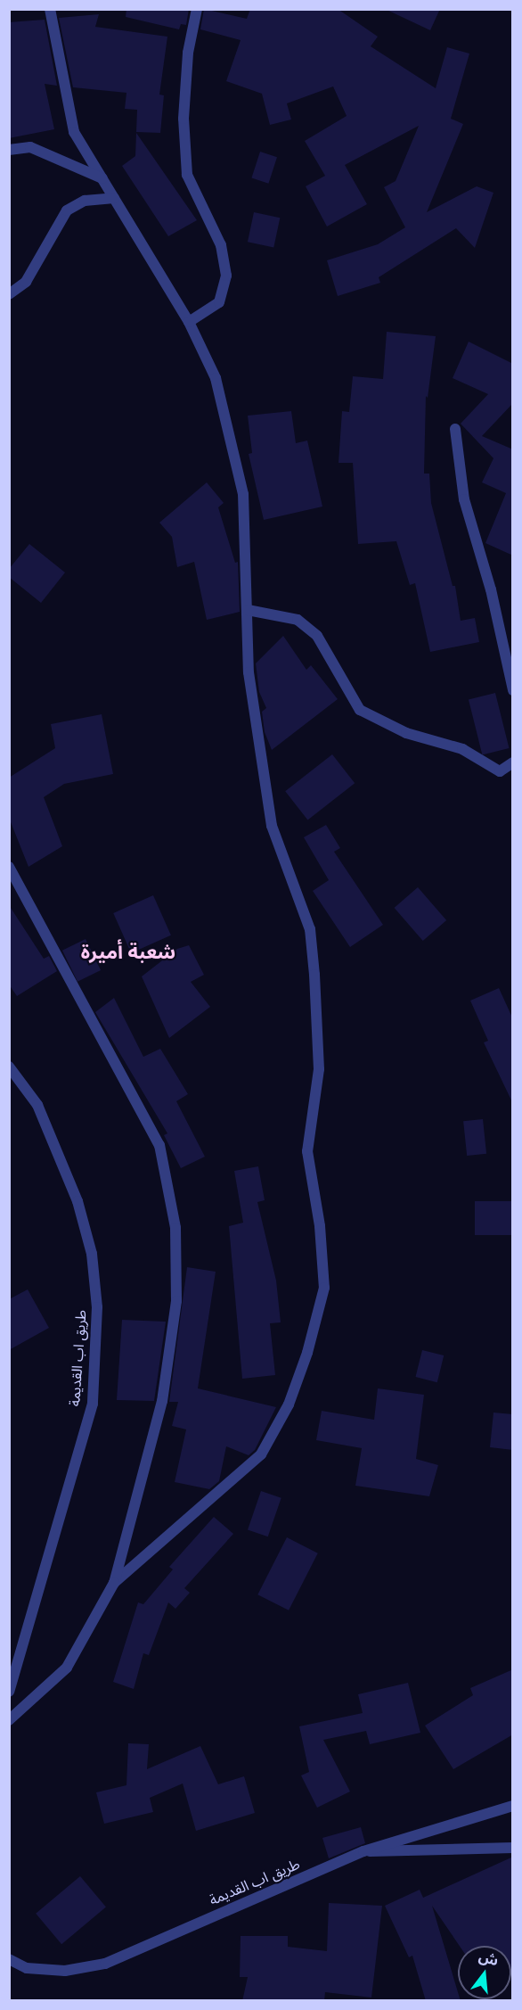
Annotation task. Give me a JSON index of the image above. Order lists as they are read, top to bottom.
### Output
{
  "streets": {
    "street": ["طريق اب القديمة"]
  },
  "districts": ["شعبة أميرة"],
  "north": "top"
}
